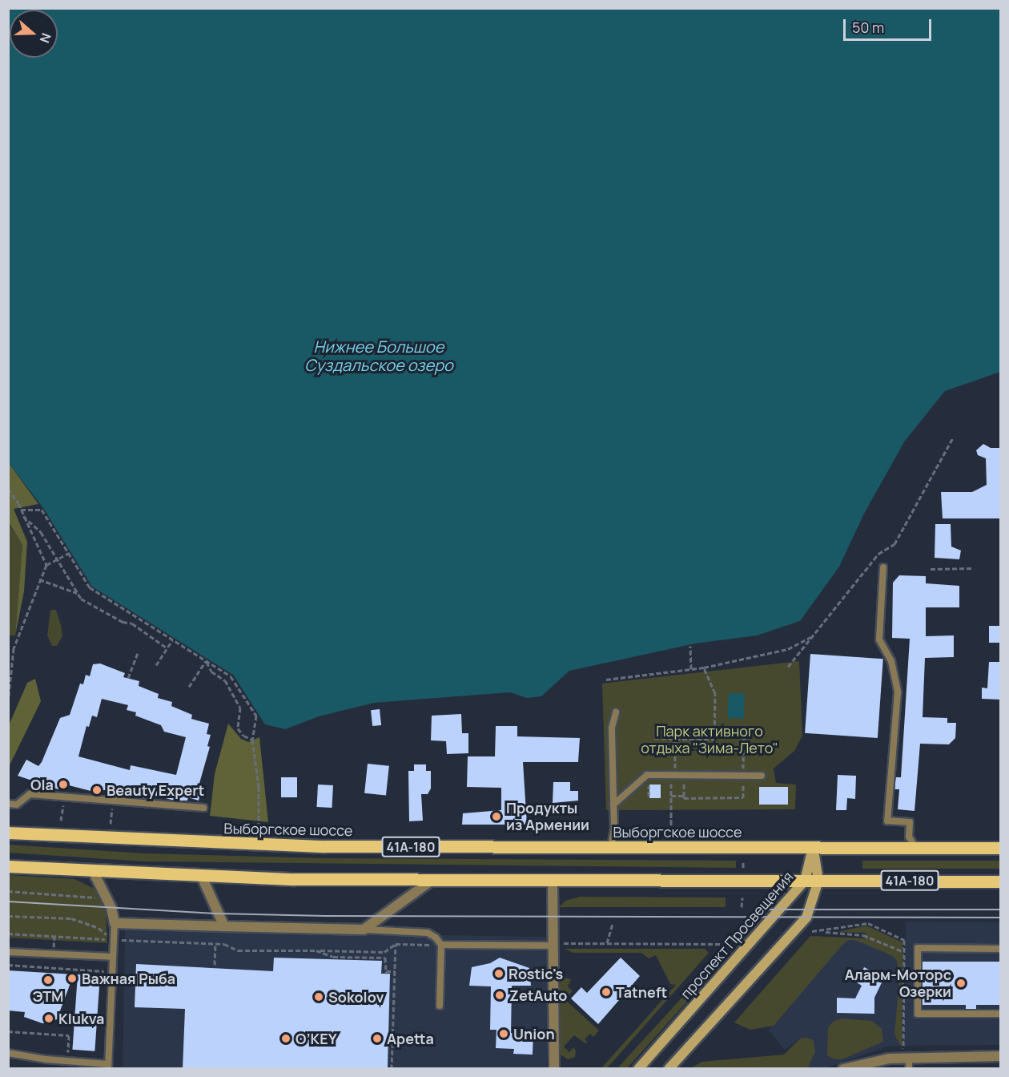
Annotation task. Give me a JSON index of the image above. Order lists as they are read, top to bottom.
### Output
{
  "streets": {
    "main road": ["Выборгское шоссе", "41А-180", "проспект Просвещения"]
  },
  "crossings": [
    ["Выборгское шоссе", "проспект Просвещения"],
    ["41А-180", "проспект Просвещения"]
  ],
  "water": ["Нижнее Большое Суздальское озеро"],
  "parks": ["Парк активного отдыха \"Зима-Лето\""],
  "places": [
    "Ola",
    "Beauty Expert",
    "Продукты из Армении",
    "Rostic's",
    "Важная Рыба",
    "ЭТМ",
    "Аларм-Моторс Озерки",
    "Tatneft",
    "ZetAuto",
    "Sokolov",
    "Klukva",
    "Union",
    "O’KEY",
    "Apetta"
  ],
  "scale_bar": "50 m",
  "north": "right"
}
